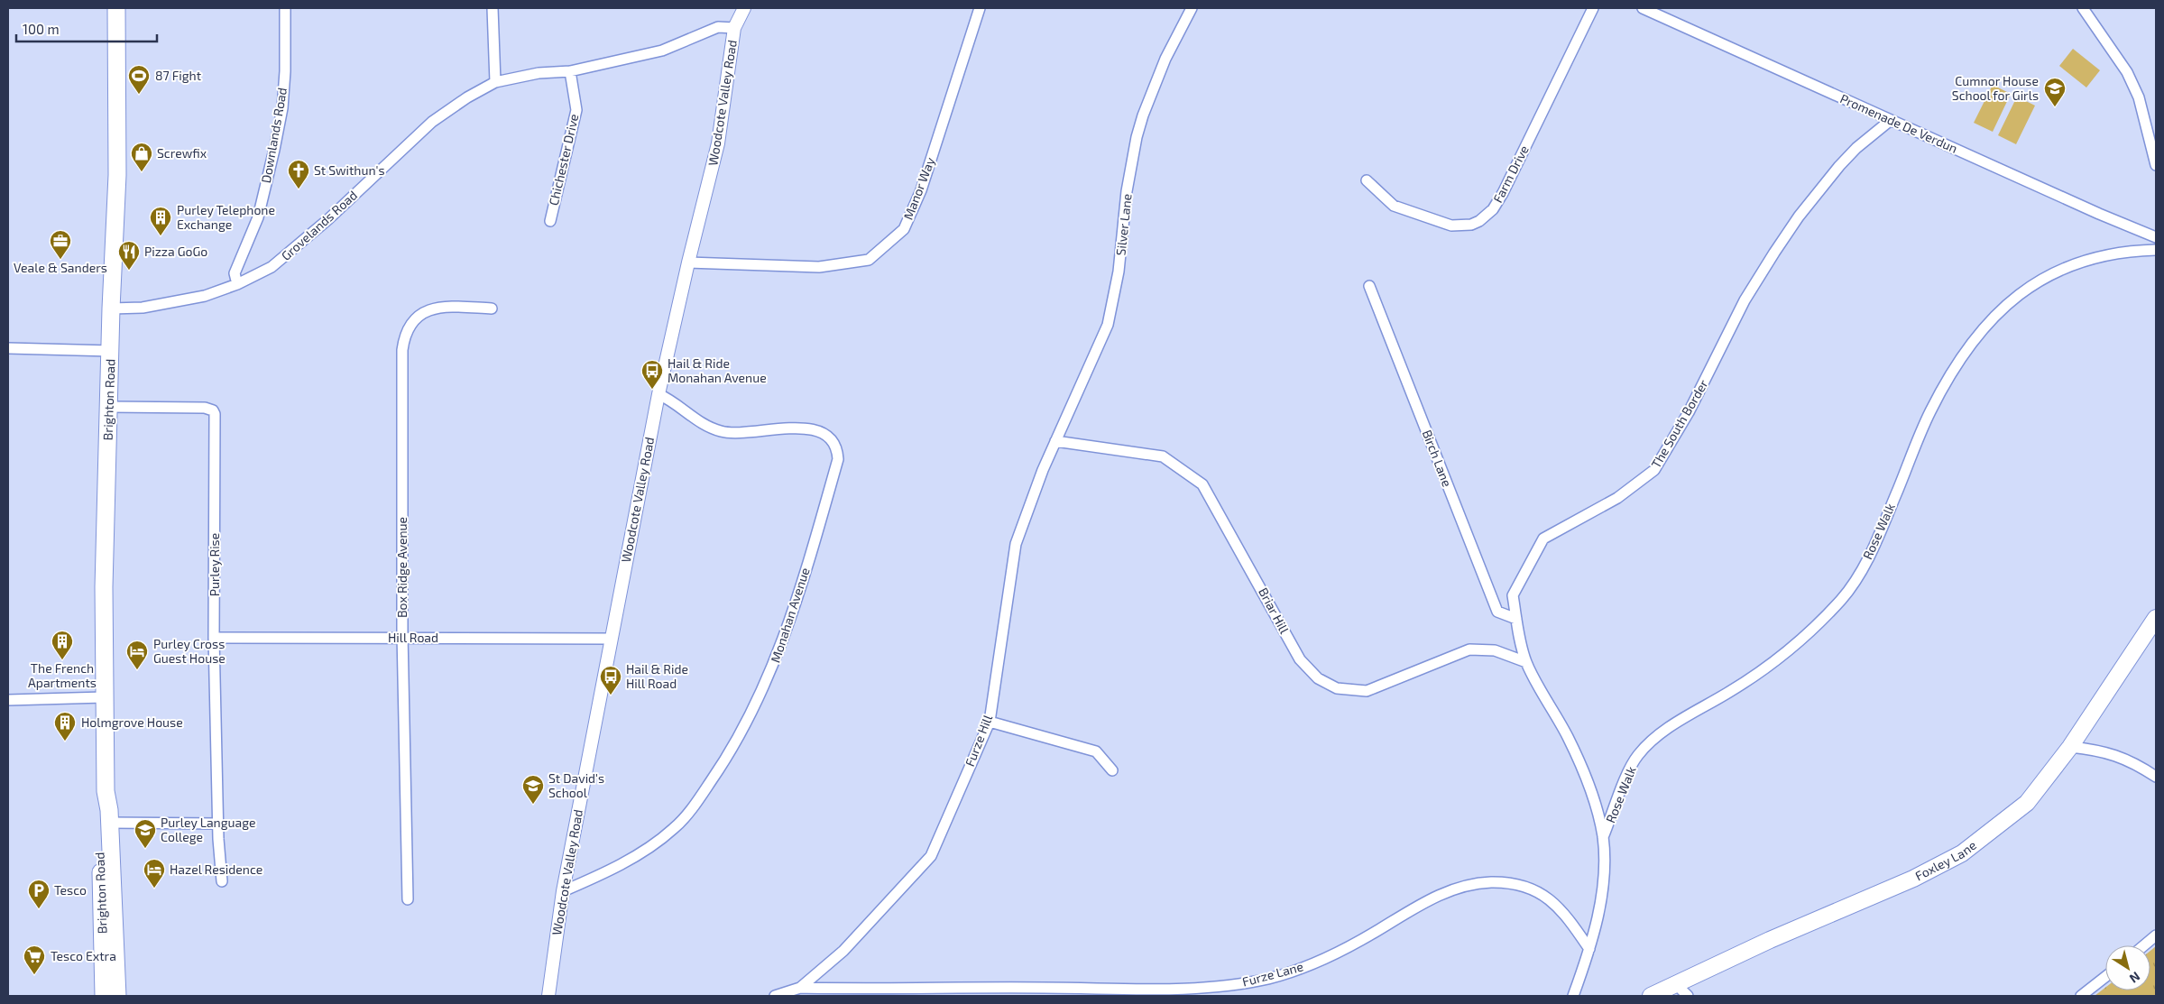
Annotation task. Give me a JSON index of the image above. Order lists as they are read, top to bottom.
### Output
{
  "streets": {
    "highway": ["Brighton Road"],
    "main road": ["Foxley Lane"],
    "street": [
      "Woodcote Valley Road",
      "Promenade De Verdun",
      "Downlands Road",
      "Chichester Drive",
      "Farm Drive",
      "Manor Way",
      "Silver Lane",
      "Grovelands Road",
      "The South Border",
      "Birch Lane",
      "Rose Walk",
      "Purley Rise",
      "Box Ridge Avenue",
      "Briar Hill",
      "Monahan Avenue",
      "Hill Road",
      "Furze Hill",
      "Furze Lane"
    ]
  },
  "crossings": [
    ["Woodcote Valley Road", "Manor Way"],
    ["Woodcote Valley Road", "Grovelands Road"],
    ["Woodcote Valley Road", "Monahan Avenue"],
    ["Woodcote Valley Road", "Hill Road"],
    ["Promenade De Verdun", "The South Border"],
    ["Downlands Road", "Grovelands Road"],
    ["Chichester Drive", "Grovelands Road"],
    ["Silver Lane", "Briar Hill"],
    ["Silver Lane", "Furze Hill"],
    ["Grovelands Road", "Brighton Road"],
    ["Brighton Road", "Purley Rise"],
    ["The South Border", "Birch Lane"],
    ["The South Border", "Rose Walk"],
    ["The South Border", "Briar Hill"],
    ["The South Border", "Furze Lane"],
    ["Purley Rise", "Hill Road"],
    ["Box Ridge Avenue", "Hill Road"],
    ["Briar Hill", "Furze Hill"],
    ["Furze Hill", "Furze Lane"]
  ],
  "places": {
    "sports": ["87 Fight"],
    "school or university": ["Cumnor House School for Girls", "St David's School", "Purley Language College"],
    "shop": ["Screwfix"],
    "church": ["St Swithun's"],
    "building": ["Purley Telephone Exchange", "The French Apartments", "Holmgrove House"],
    "office": ["Veale & Sanders"],
    "restaurant": ["Pizza GoGo"],
    "bus stop": ["Hail & Ride Monahan Avenue", "Hail & Ride Hill Road"],
    "hotel": ["Purley Cross Guest House", "Hazel Residence"],
    "parking": ["Tesco"],
    "supermarket": ["Tesco Extra"]
  },
  "scale_bar": "100 m",
  "north": "bottom right"
}
